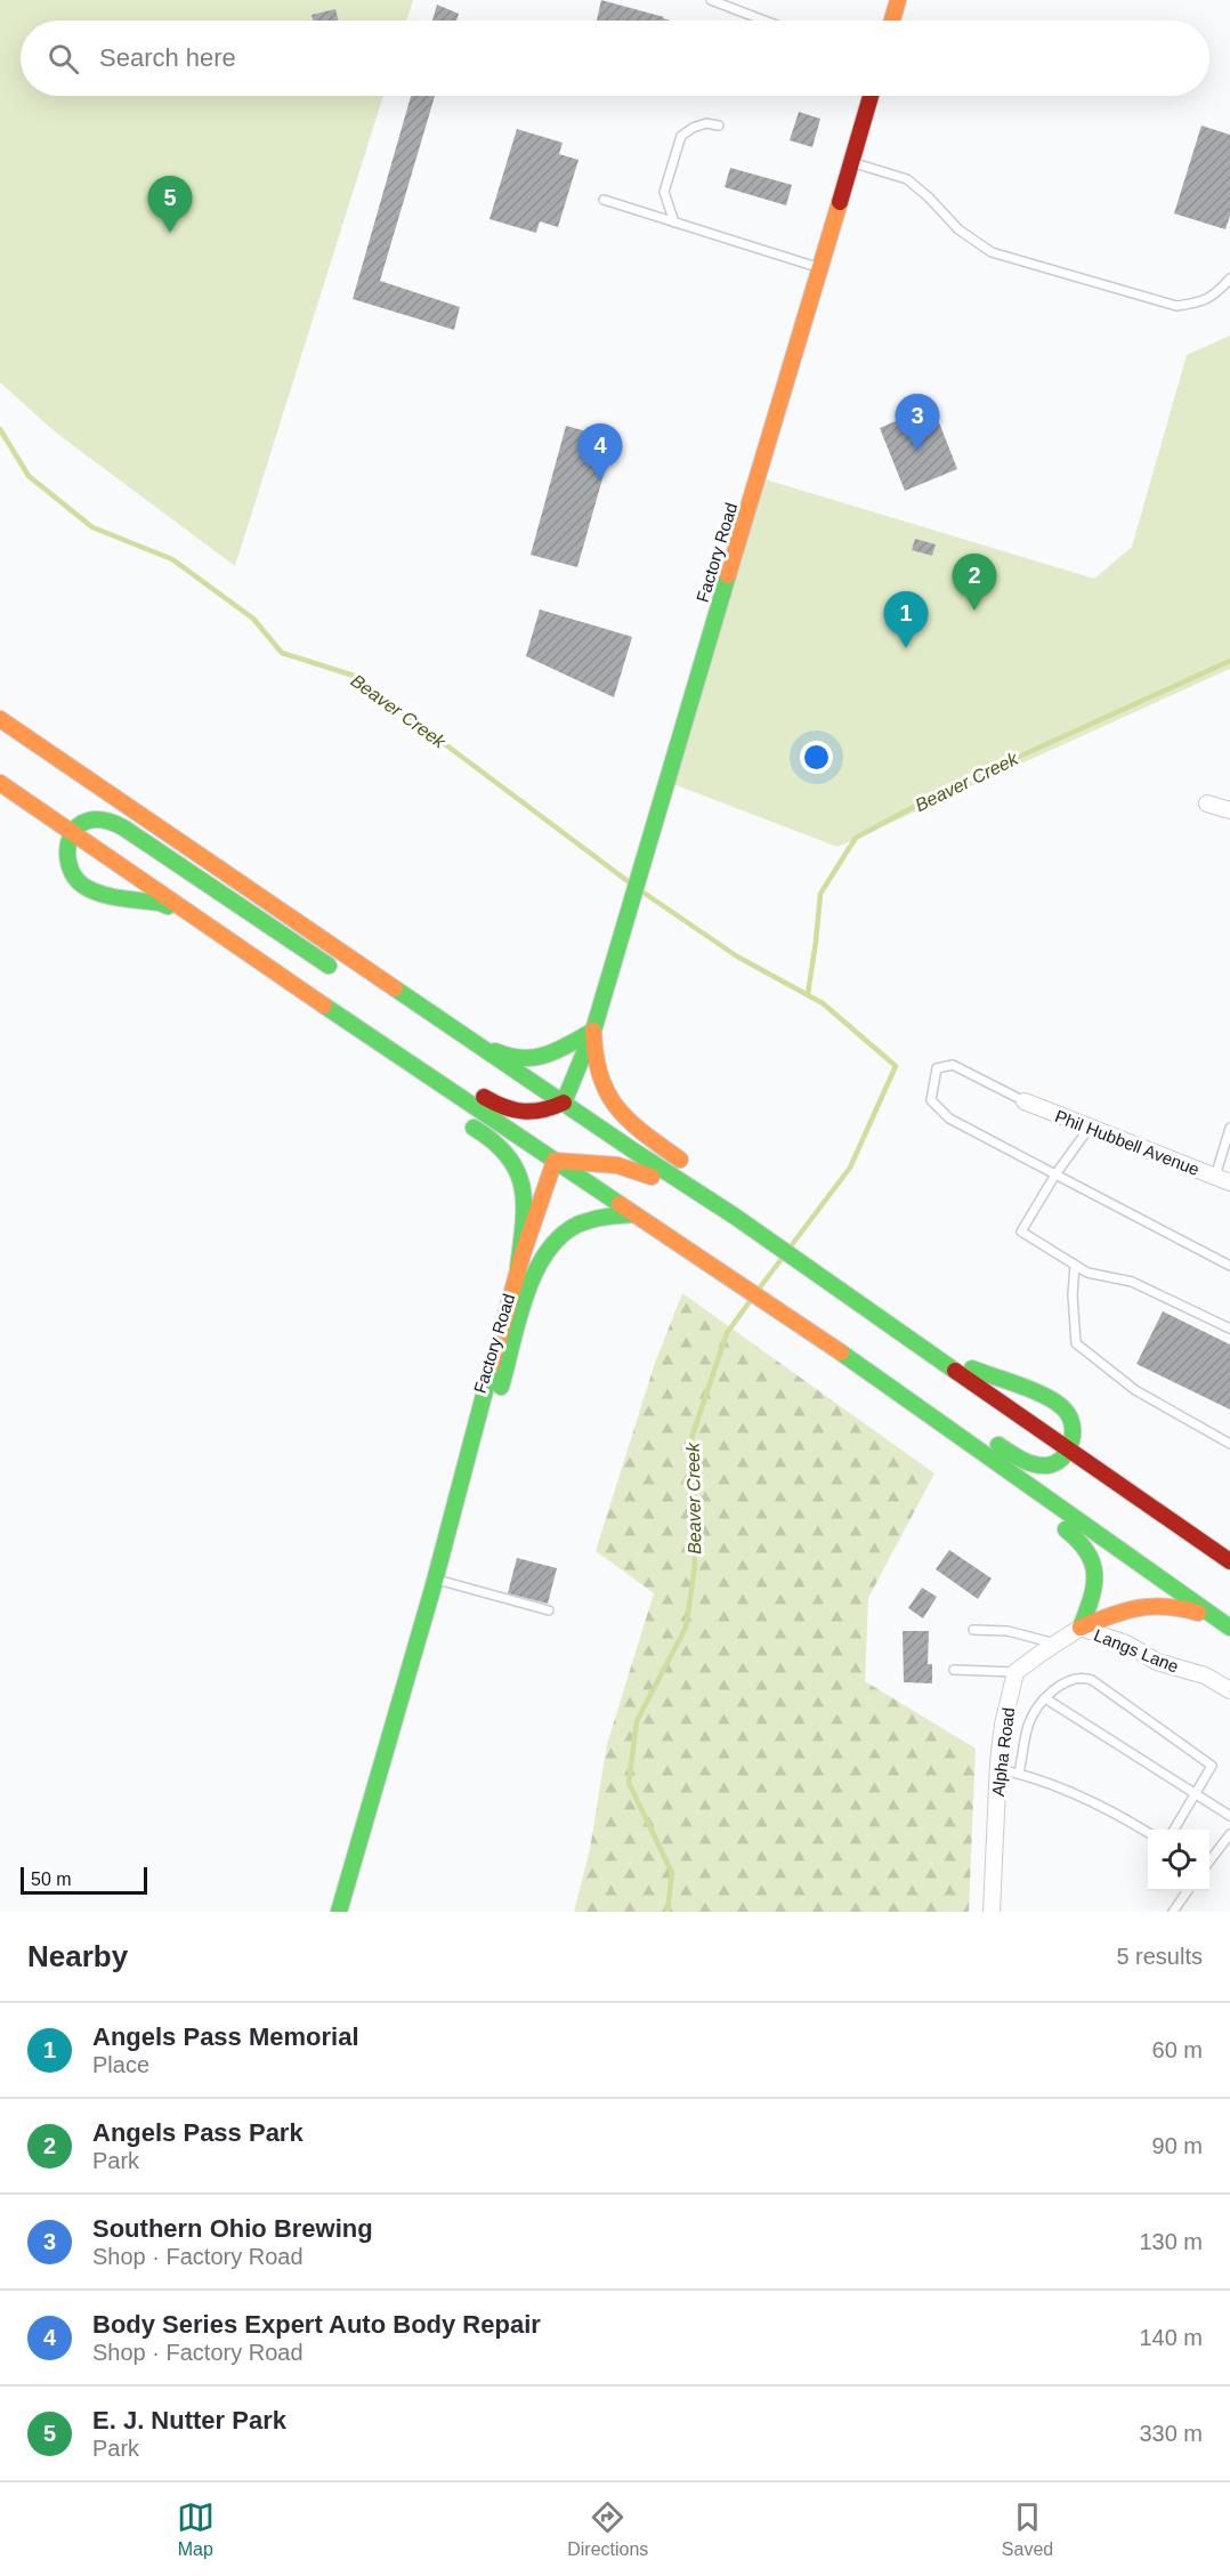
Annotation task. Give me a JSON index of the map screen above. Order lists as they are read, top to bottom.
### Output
{
  "streets": {
    "main road": ["Factory Road"],
    "street": ["Phil Hubbell Avenue", "Langs Lane", "Alpha Road"]
  },
  "water": ["Beaver Creek"],
  "scale_bar": "50 m",
  "page": {
    "search": "Search here",
    "pins": [
      "5",
      "3",
      "4",
      "2",
      "1"
    ],
    "scale": "50 m",
    "heading": ["Nearby", "5 results"],
    "list": [
      {
        "mark": "1",
        "name": "Angels Pass Memorial",
        "note": "Place",
        "value": "60 m"
      },
      {
        "mark": "2",
        "name": "Angels Pass Park",
        "note": "Park",
        "value": "90 m"
      },
      {
        "mark": "3",
        "name": "Southern Ohio Brewing",
        "note": "Shop · Factory Road",
        "value": "130 m"
      },
      {
        "mark": "4",
        "name": "Body Series Expert Auto Body Repair",
        "note": "Shop · Factory Road",
        "value": "140 m"
      },
      {
        "mark": "5",
        "name": "E. J. Nutter Park",
        "note": "Park",
        "value": "330 m"
      }
    ],
    "nav": ["Map", "Directions", "Saved"]
  }
}
